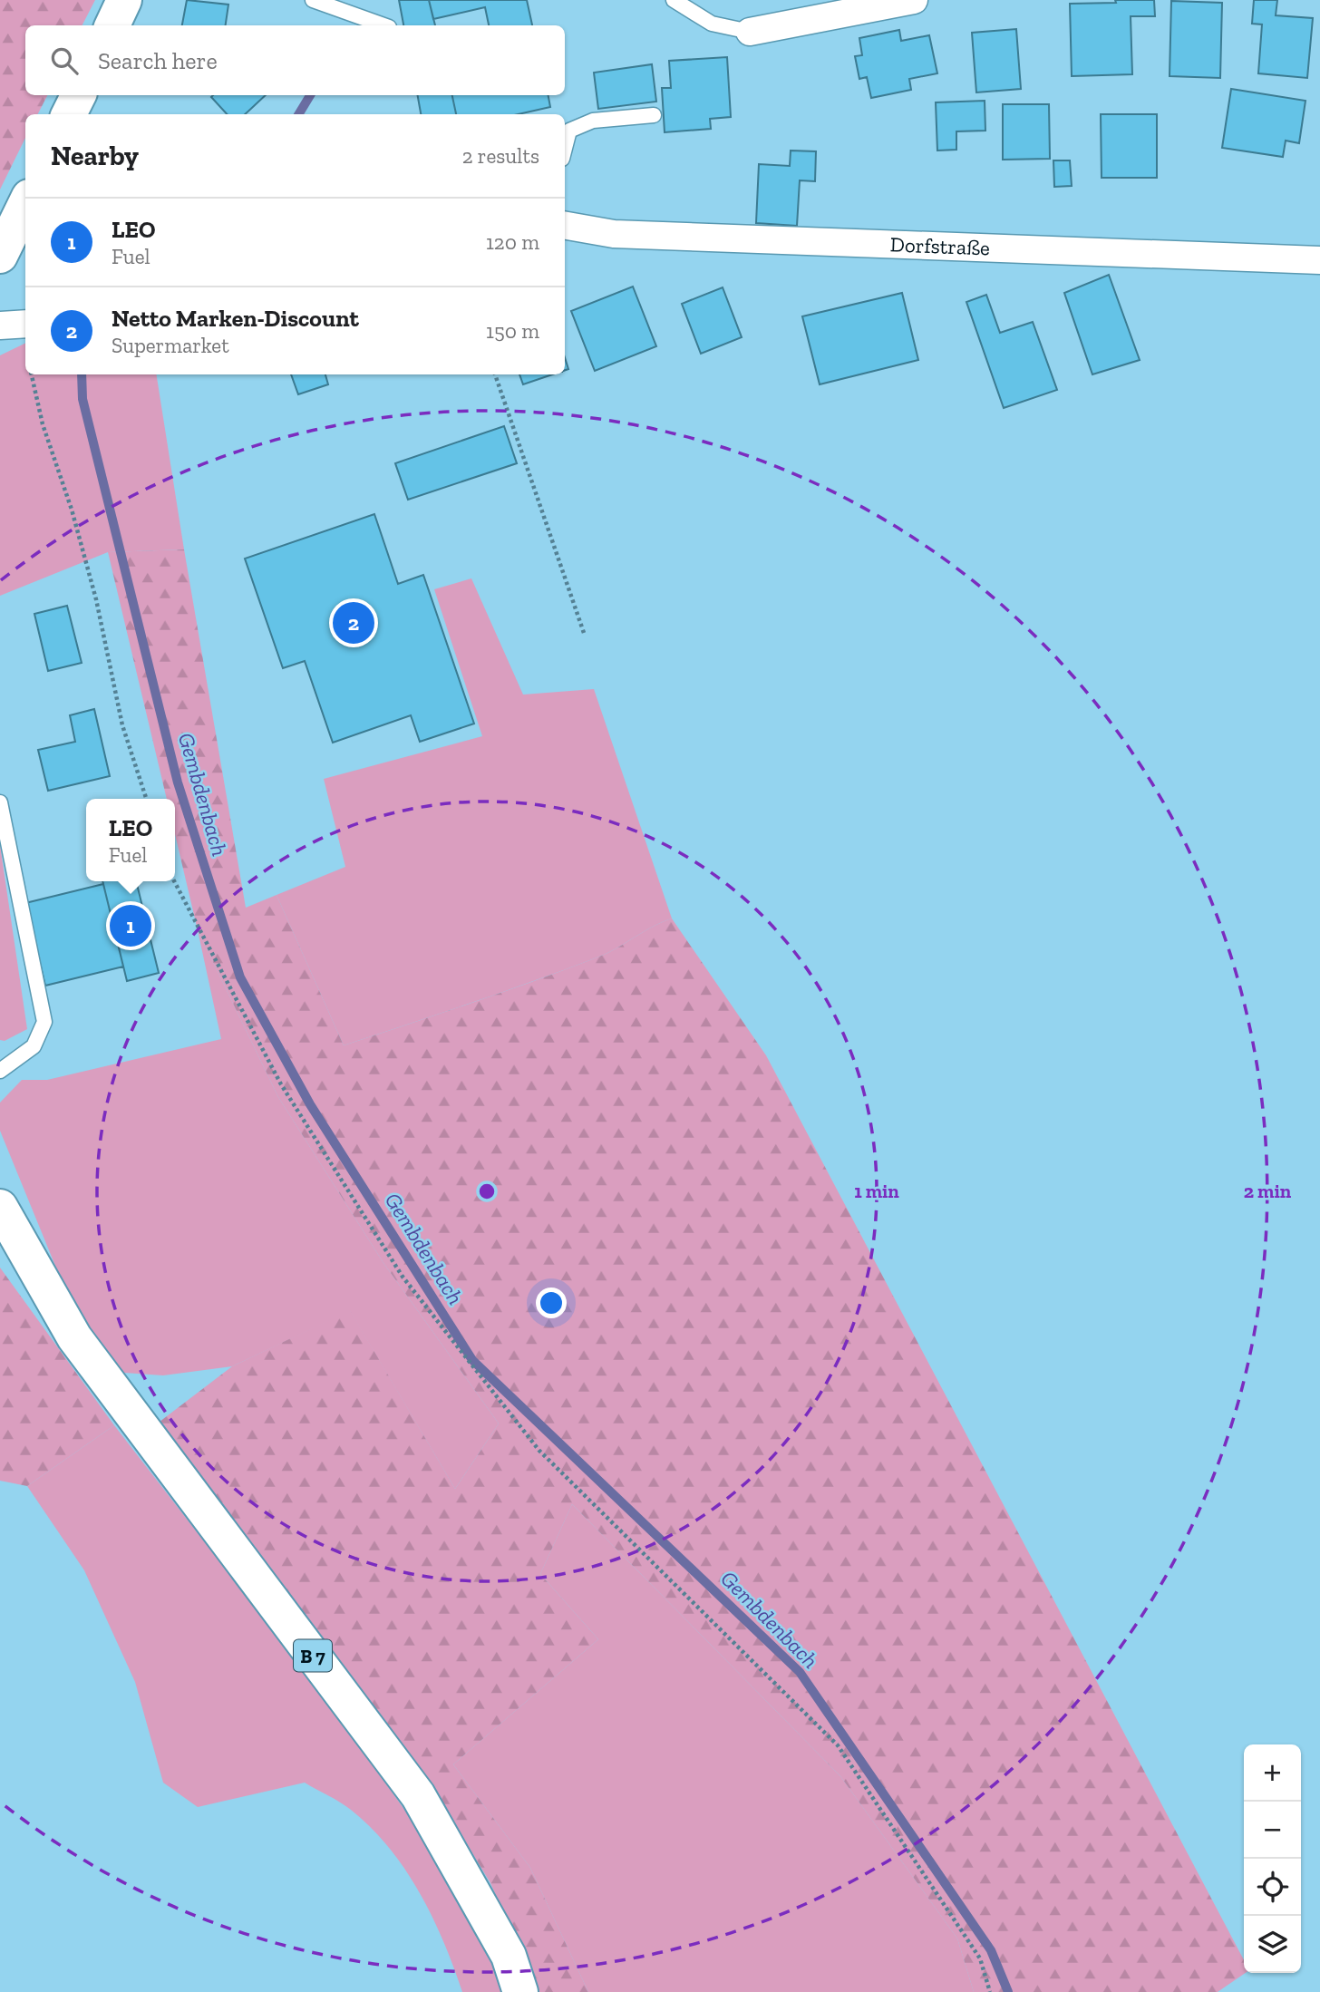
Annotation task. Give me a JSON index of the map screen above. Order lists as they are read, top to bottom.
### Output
{
  "streets": {
    "main road": ["B 7"],
    "street": ["Dorfstraße"]
  },
  "water": ["Gembdenbach"],
  "page": {
    "search": "Search here",
    "heading": ["Nearby", "2 results"],
    "list": [
      {
        "mark": "1",
        "name": "LEO",
        "note": "Fuel",
        "value": "120 m"
      },
      {
        "mark": "2",
        "name": "Netto Marken-Discount",
        "note": "Supermarket",
        "value": "150 m"
      }
    ],
    "pins": ["2", "1"],
    "popup": ["LEO", "Fuel"],
    "map_buttons": ["+", "−"]
  },
  "rings": ["1 min", "2 min"]
}
